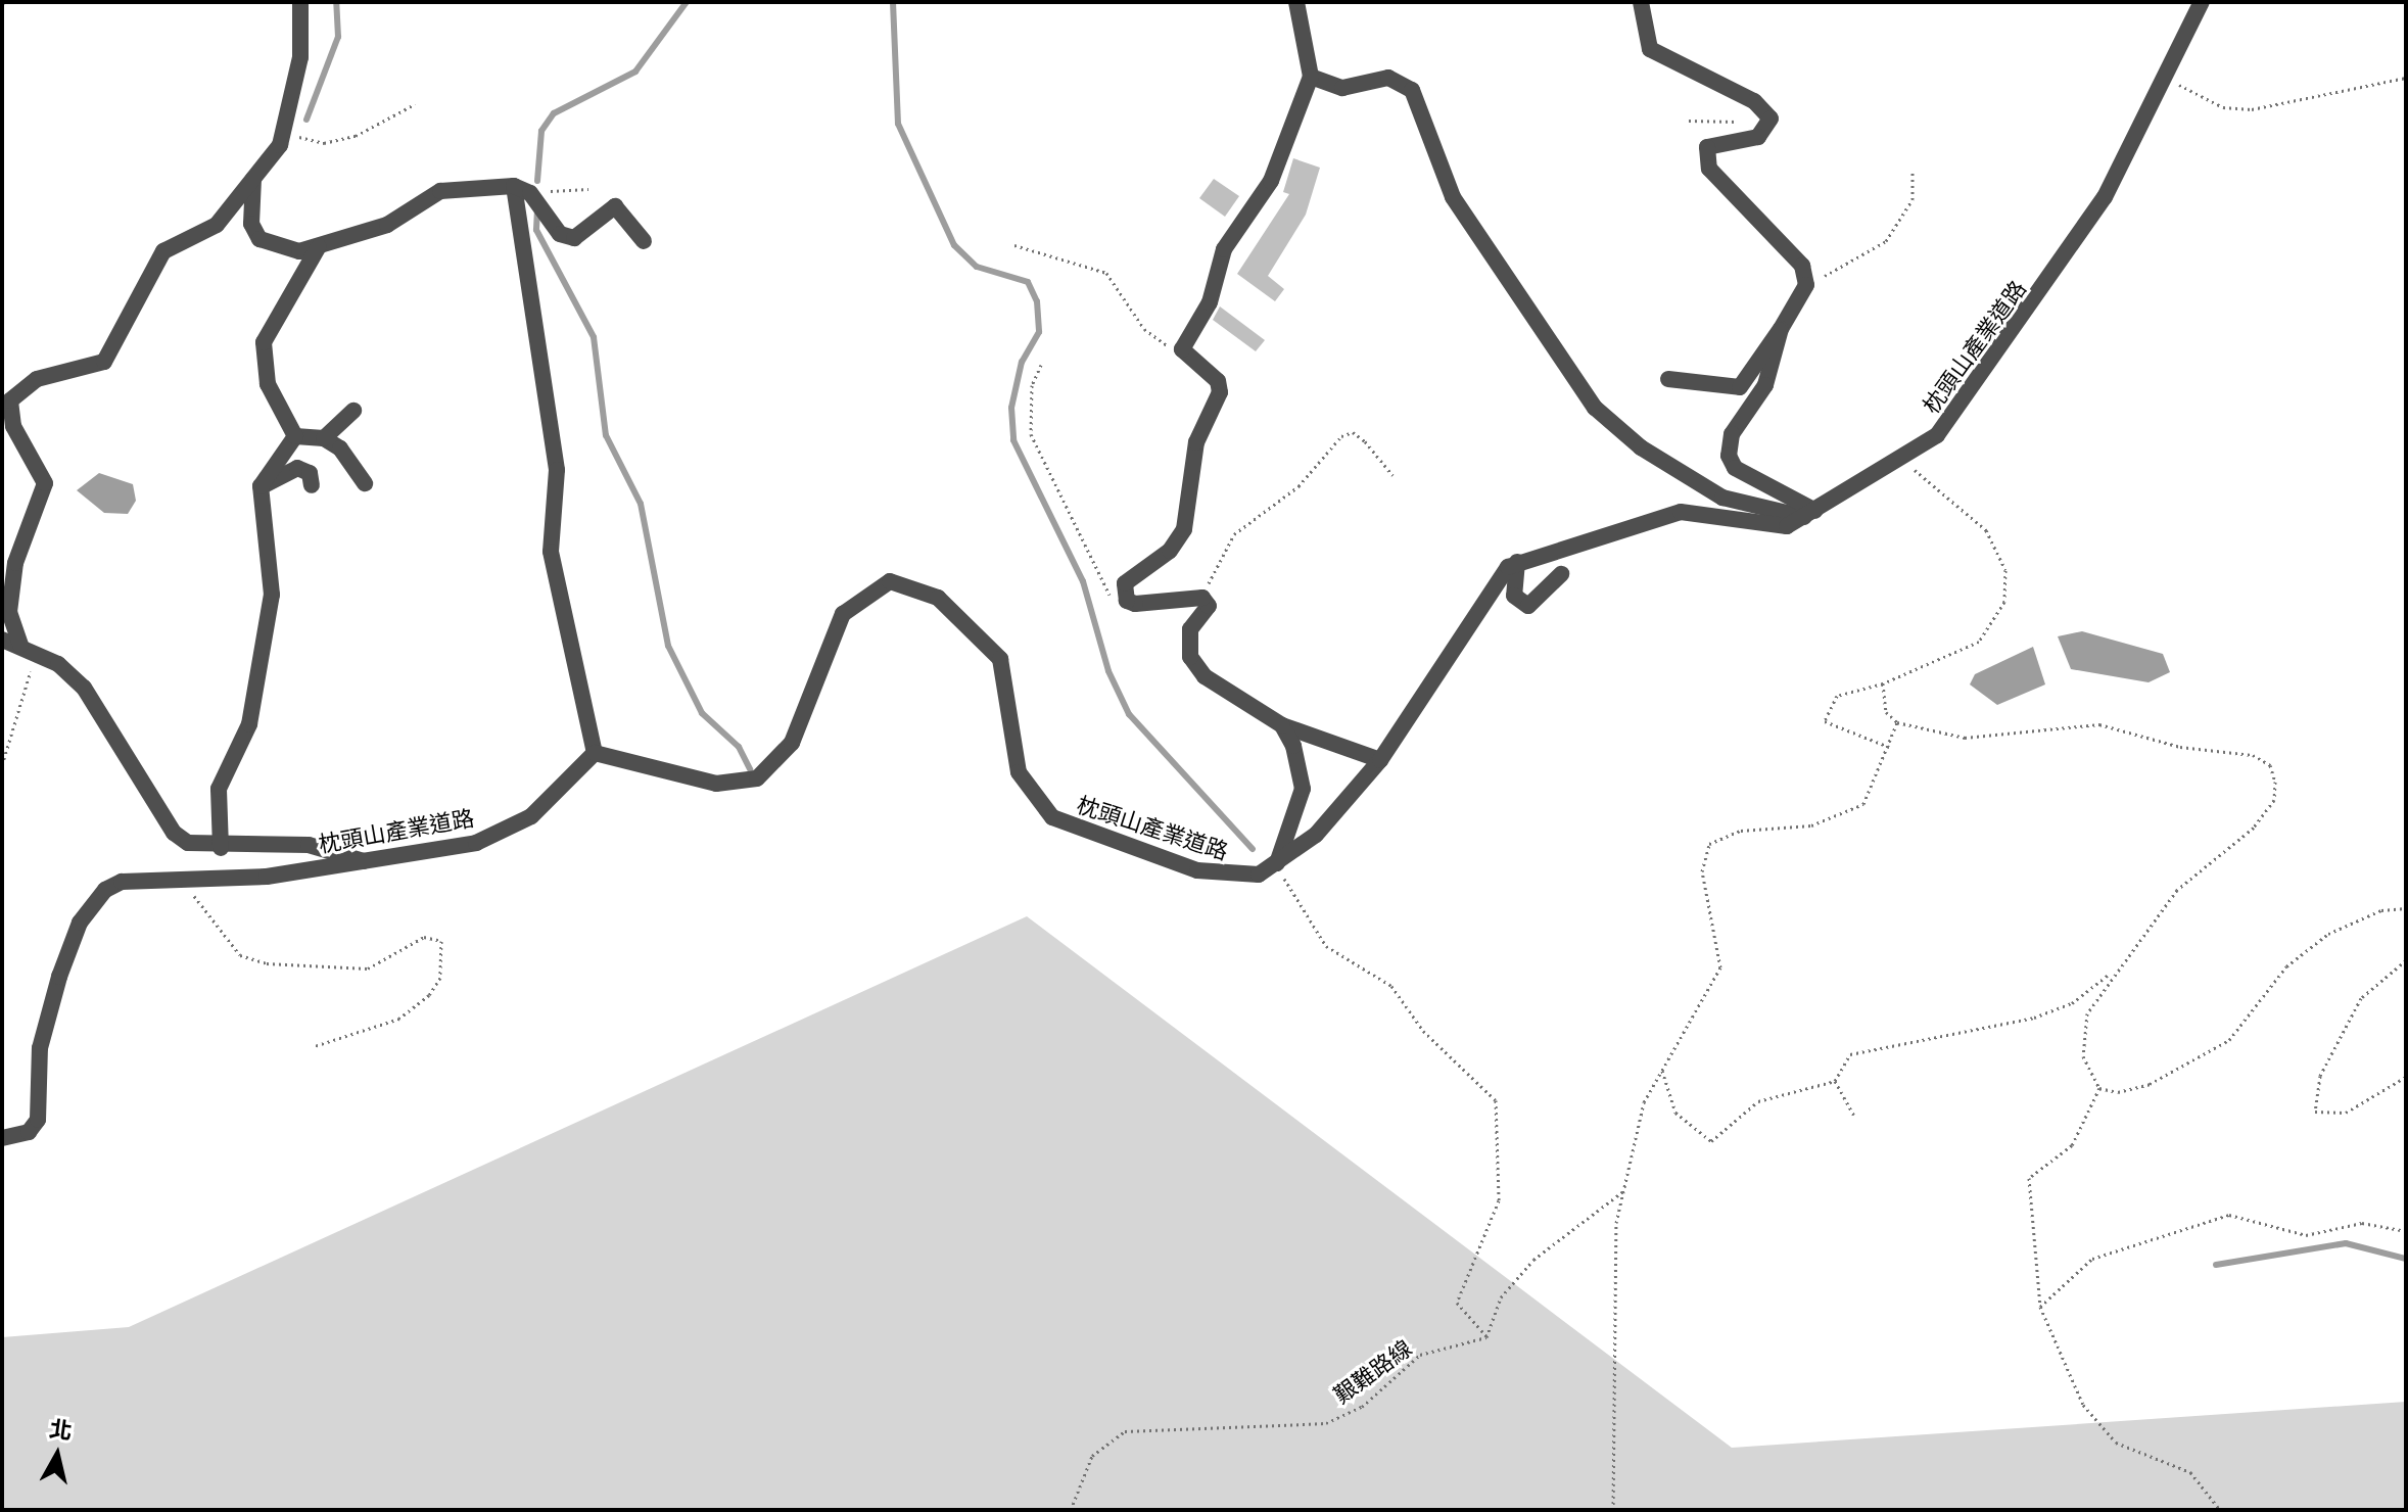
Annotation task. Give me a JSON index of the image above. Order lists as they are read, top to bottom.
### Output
{
  "streets": {
    "street": ["枕頭山產業道路"],
    "path": ["艱難路線"]
  },
  "north": "top"
}
